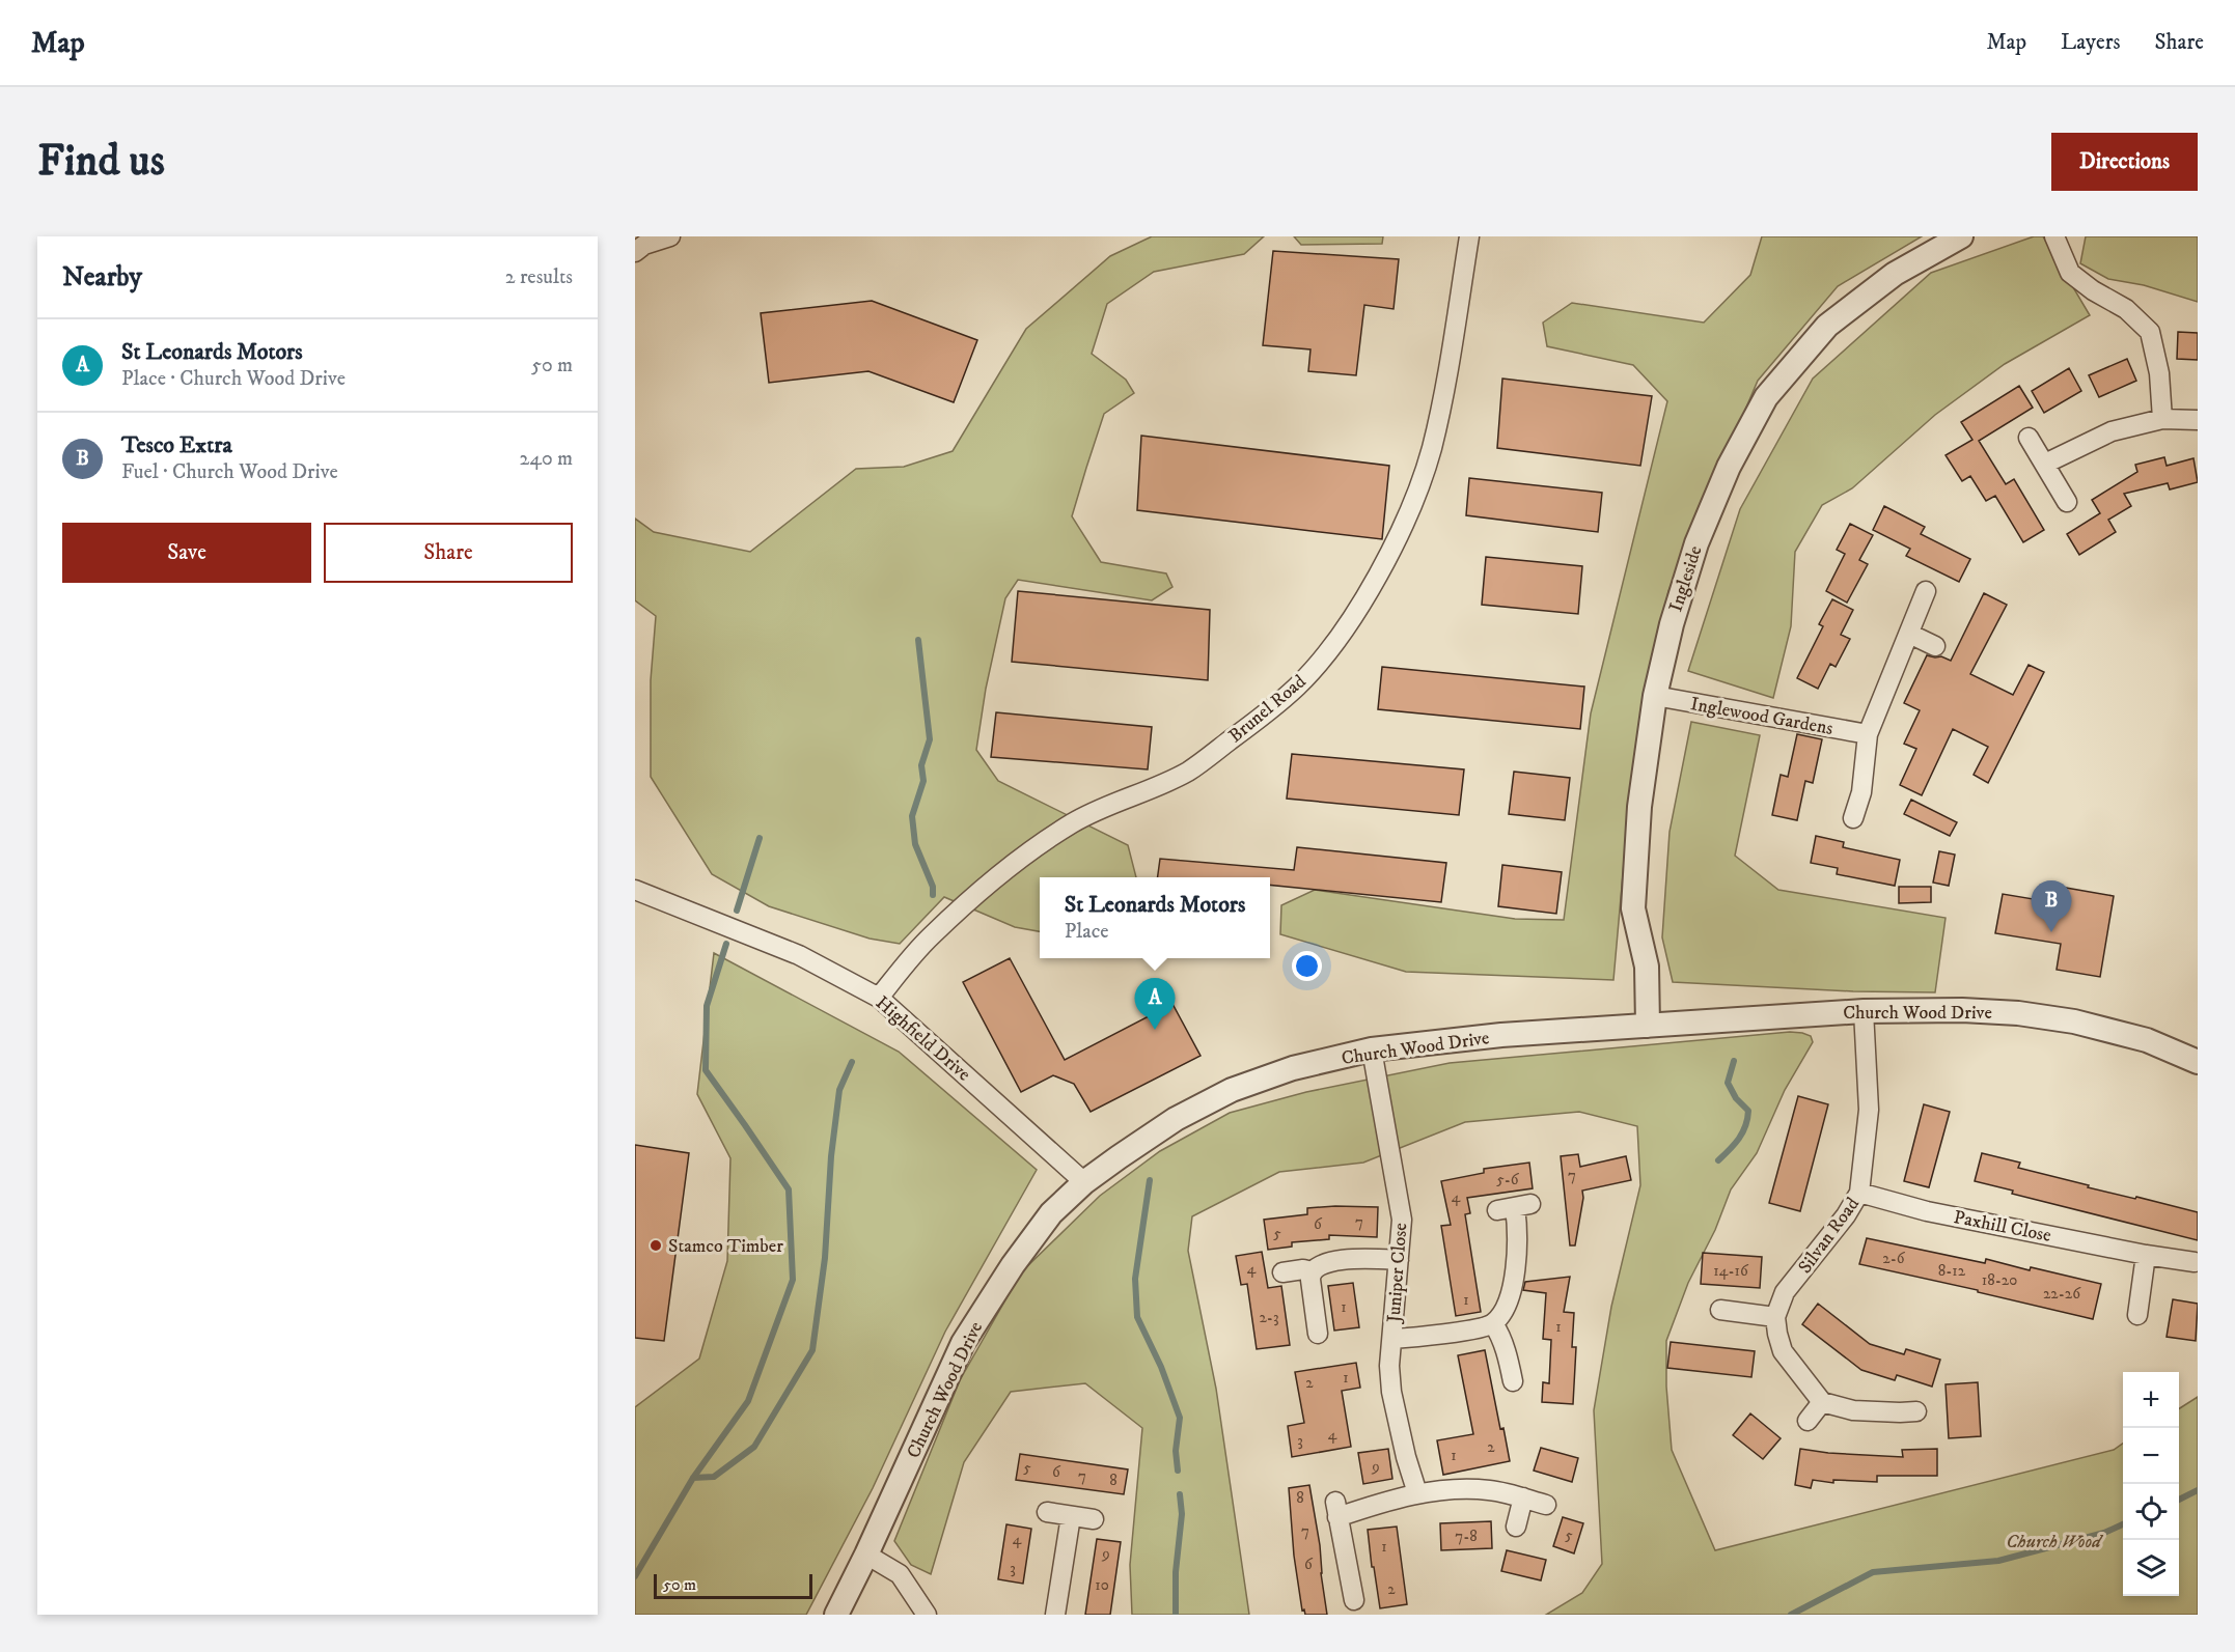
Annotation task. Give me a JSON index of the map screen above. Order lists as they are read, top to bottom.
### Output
{
  "streets": {
    "street": [
      "Ingleside",
      "Brunel Road",
      "Inglewood Gardens",
      "Church Wood Drive",
      "Highfield Drive",
      "Paxhill Close",
      "Silvan Road",
      "Juniper Close"
    ]
  },
  "crossings": [
    ["Ingleside", "Inglewood Gardens"],
    ["Ingleside", "Church Wood Drive"],
    ["Brunel Road", "Highfield Drive"],
    ["Church Wood Drive", "Highfield Drive"],
    ["Church Wood Drive", "Silvan Road"],
    ["Church Wood Drive", "Juniper Close"],
    ["Paxhill Close", "Silvan Road"]
  ],
  "parks": ["Church Wood"],
  "places": ["Stamco Timber"],
  "house_numbers": [
    "7",
    "5-6",
    "4",
    "7",
    "6",
    "5",
    "2-6",
    "4",
    "14-16",
    "8-12",
    "18-20",
    "22-26",
    "1",
    "1",
    "2-3",
    "1",
    "1",
    "2",
    "4",
    "3",
    "2",
    "1",
    "9",
    "5",
    "6",
    "7",
    "8",
    "8",
    "7",
    "5",
    "7-8",
    "4",
    "1",
    "9",
    "6",
    "3",
    "10",
    "2"
  ],
  "scale_bar": "50 m",
  "page": {
    "header": "Map",
    "nav": ["Map", "Layers", "Share"],
    "buttons": [
      "Directions",
      ["Save", "Share"]
    ],
    "title": "Find us",
    "heading": ["Nearby", "2 results"],
    "list": [
      {
        "mark": "A",
        "name": "St Leonards Motors",
        "note": "Place · Church Wood Drive",
        "value": "50 m"
      },
      {
        "mark": "B",
        "name": "Tesco Extra",
        "note": "Fuel · Church Wood Drive",
        "value": "240 m"
      }
    ],
    "popup": ["St Leonards Motors", "Place"],
    "pins": ["B", "A"],
    "map_buttons": ["+", "−"],
    "scale": "50 m"
  }
}
